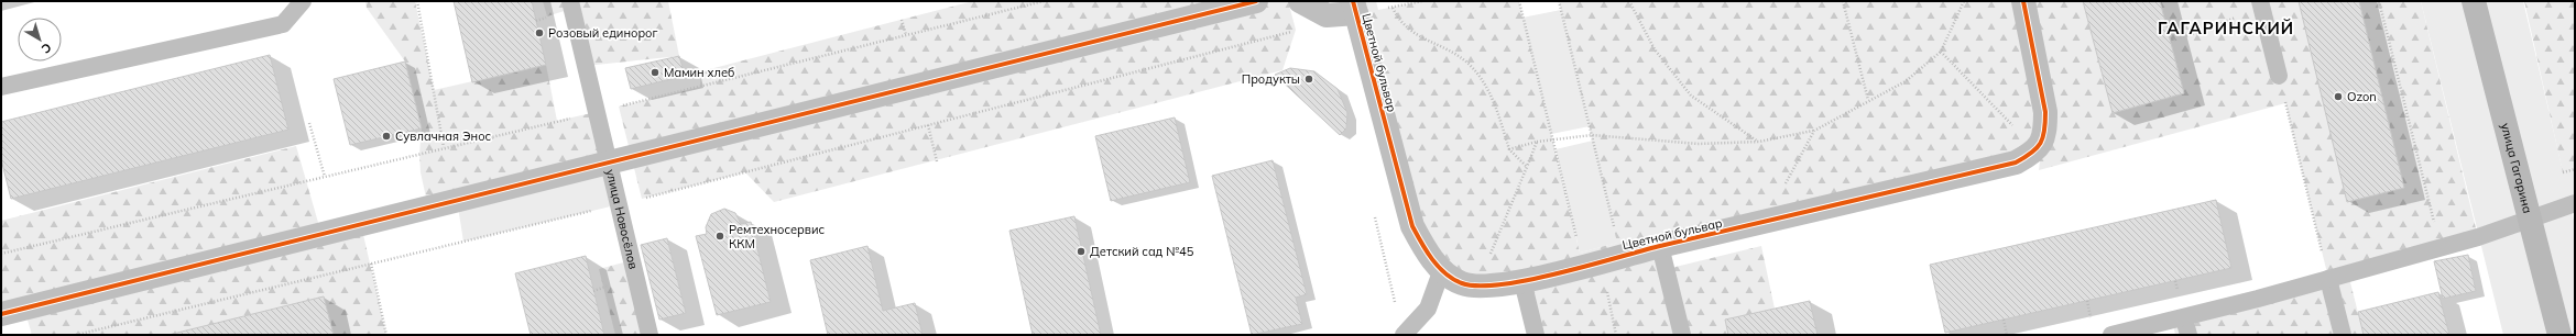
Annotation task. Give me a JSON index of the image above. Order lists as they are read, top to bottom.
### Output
{
  "streets": {
    "main road": ["улица Гагарина"],
    "street": ["Цветной бульвар"],
    "lane": ["улица Новосёлов"]
  },
  "districts": ["ГАГАРИНСКИЙ"],
  "places": [
    "Розовый единорог",
    "Мамин хлеб",
    "Продукты",
    "Ozon",
    "Сувлачная Энос",
    "Ремтехносервис ККМ",
    "Детский сад №45"
  ],
  "north": "bottom right"
}
